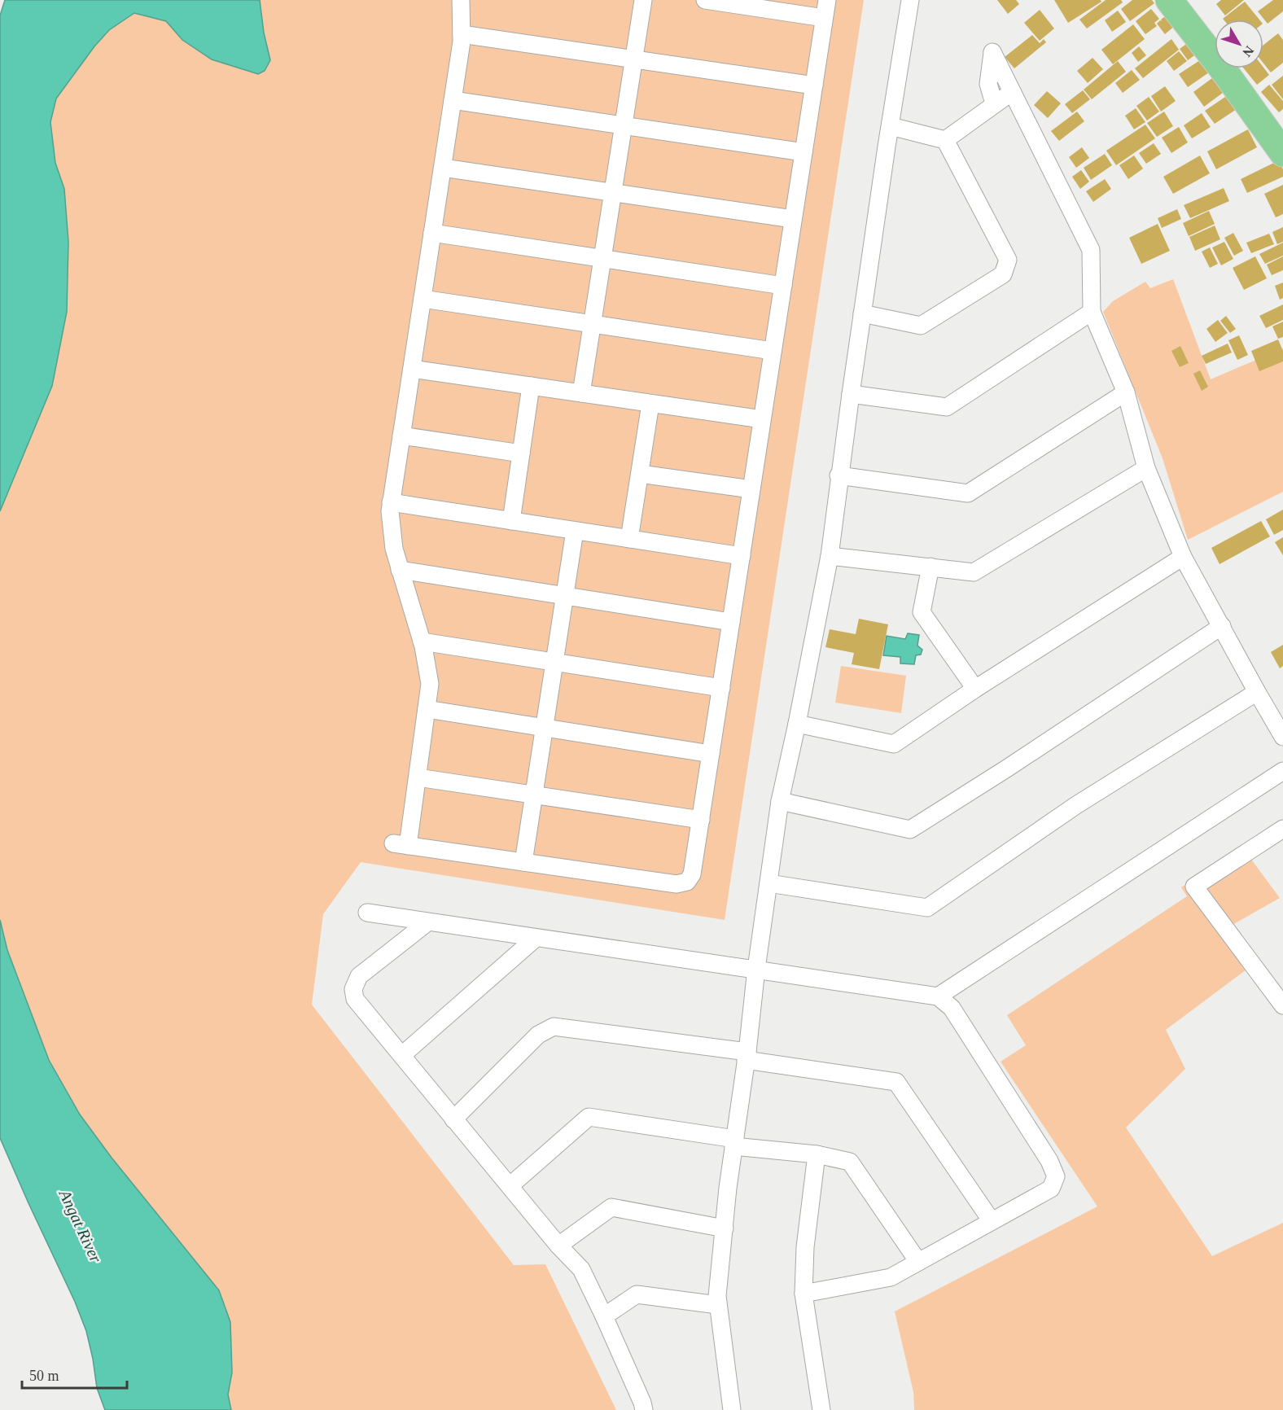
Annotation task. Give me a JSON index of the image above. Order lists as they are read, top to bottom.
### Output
{
  "water": ["Angat River"],
  "scale_bar": "50 m",
  "north": "bottom right"
}
